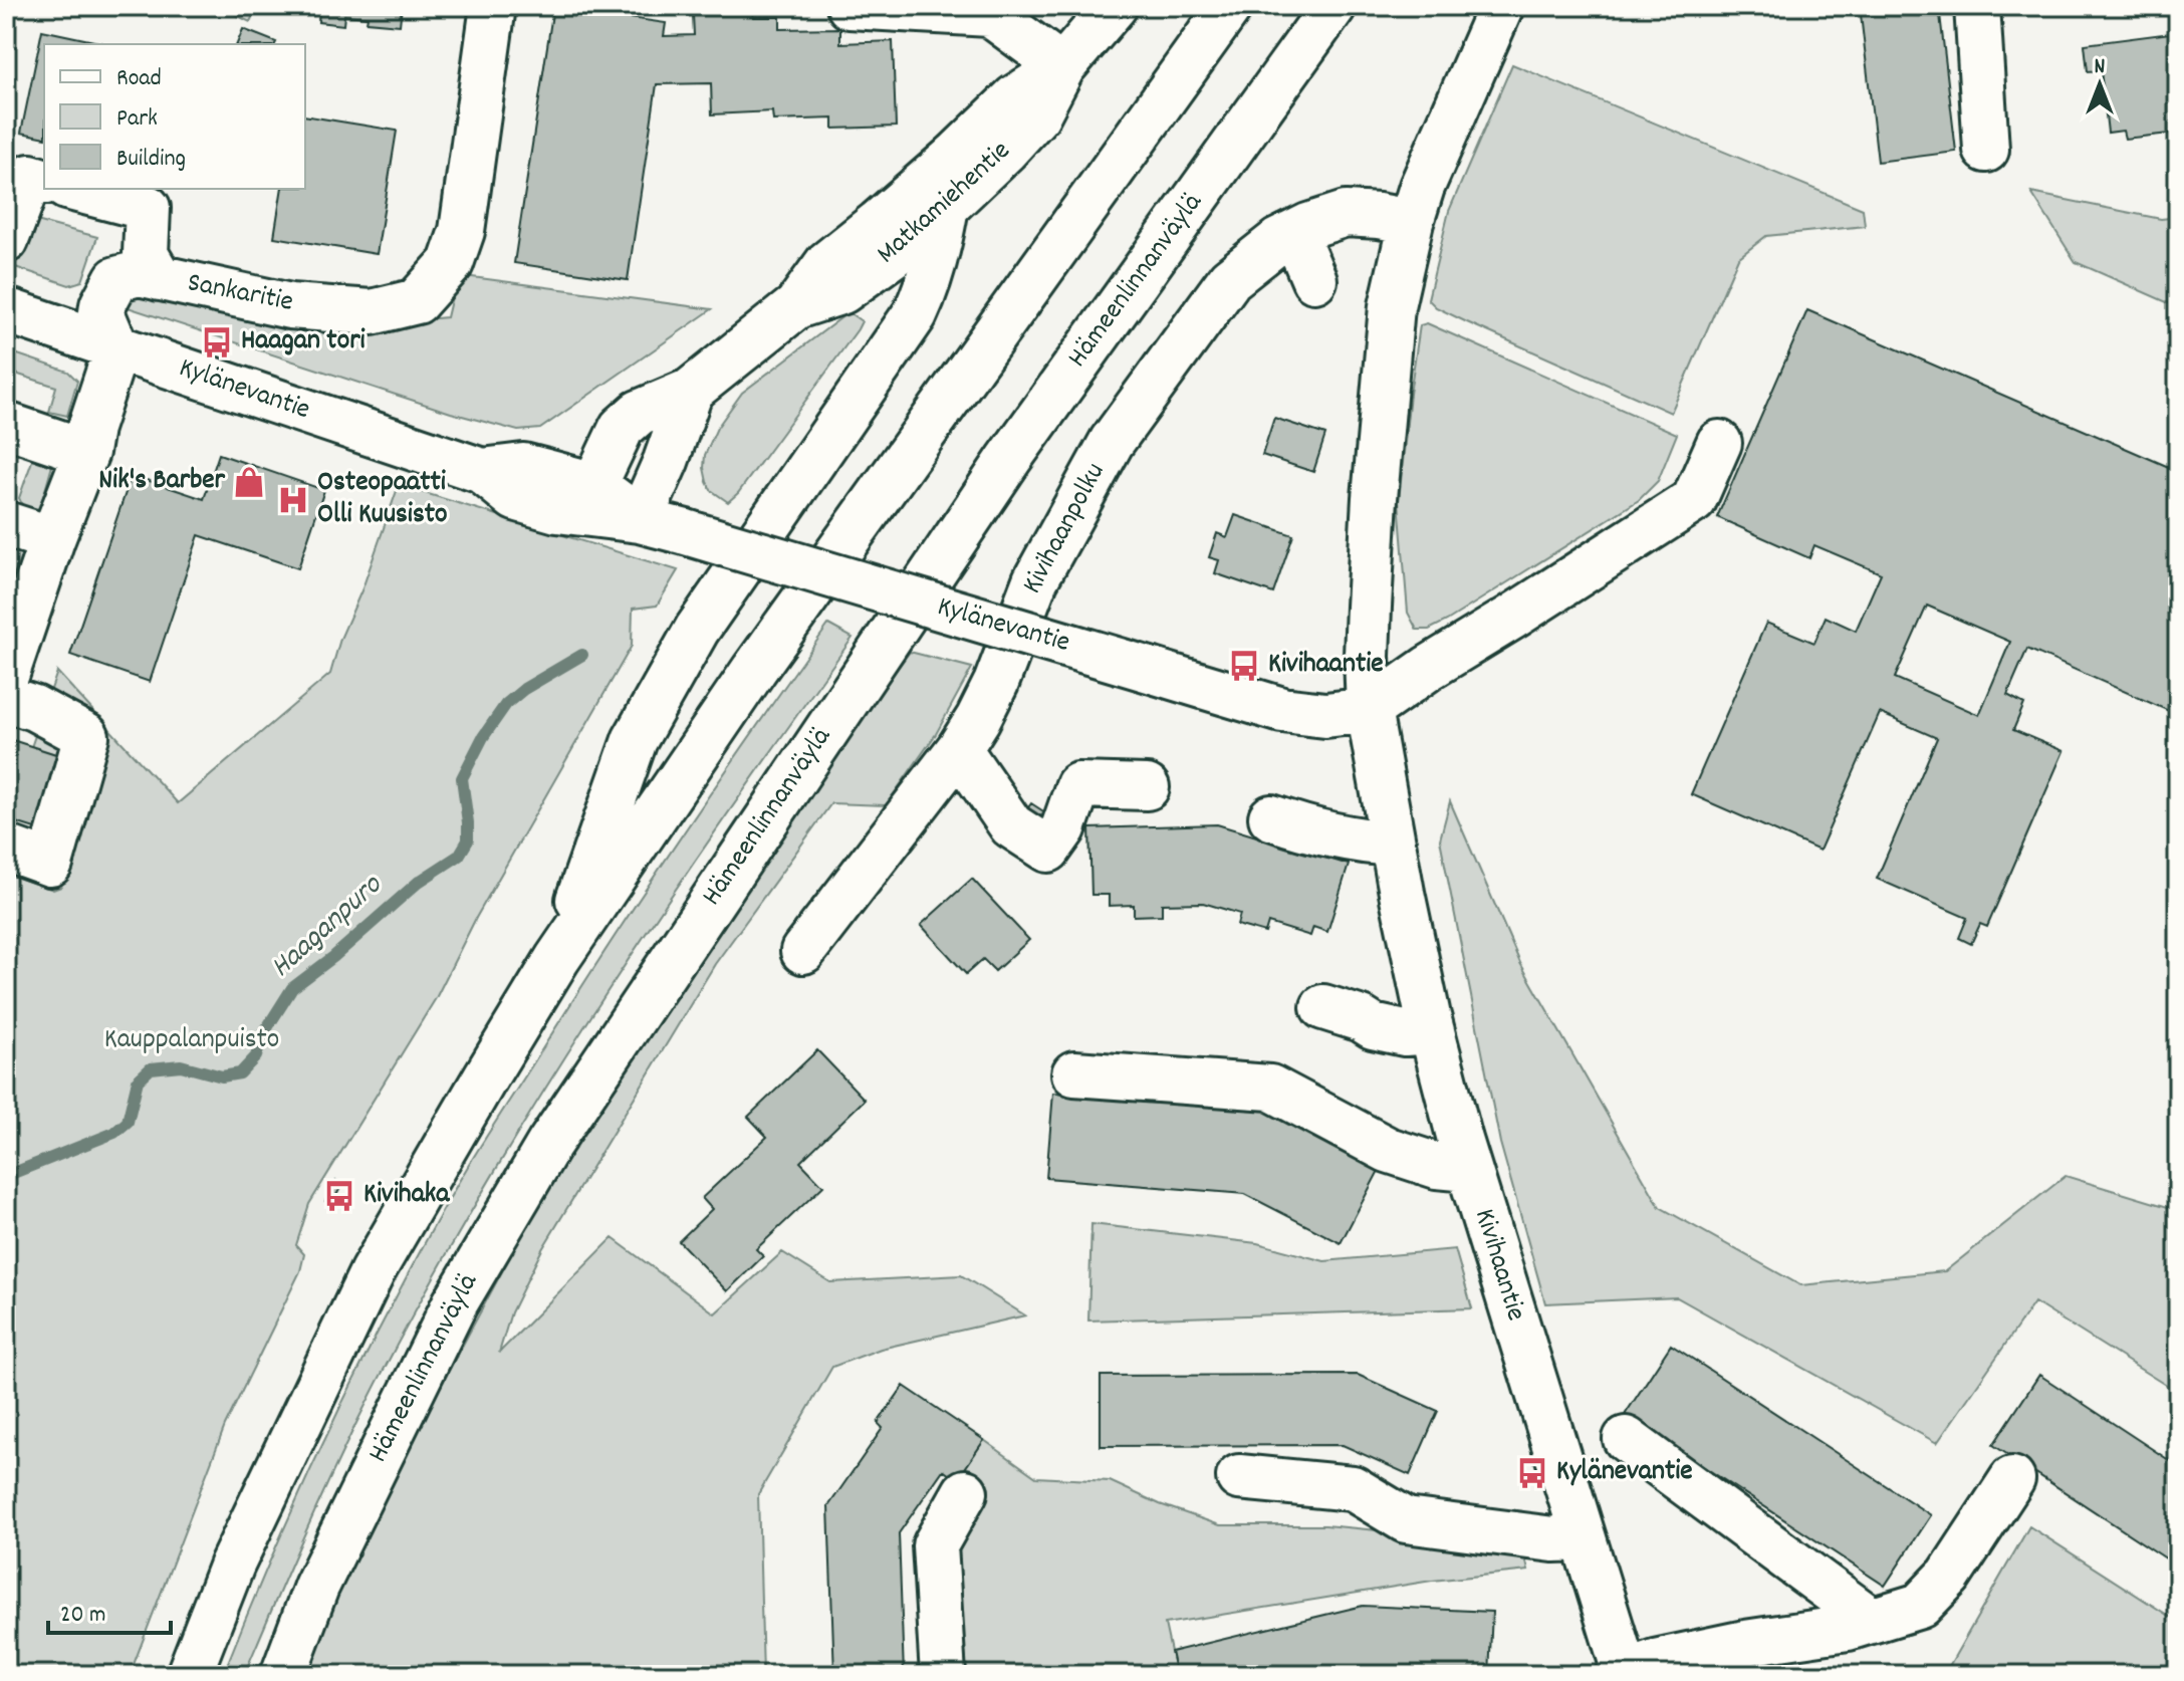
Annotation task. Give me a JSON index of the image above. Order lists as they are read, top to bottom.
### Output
{
  "streets": {
    "main road": [
      "Matkamiehentie",
      "Hämeenlinnanväylä",
      "Sankaritie",
      "Kylänevantie",
      "Kivihaanpolku",
      "Kivihaantie"
    ]
  },
  "crossings": [
    ["Matkamiehentie", "Kylänevantie"],
    ["Sankaritie", "Kylänevantie"],
    ["Kylänevantie", "Kivihaantie"],
    ["Kivihaanpolku", "Kivihaantie"]
  ],
  "water": ["Haaganpuro"],
  "parks": ["Kauppalanpuisto"],
  "places": {
    "bus stop": [
      "Haagan tori",
      "Kivihaantie",
      "Kivihaka",
      "Kylänevantie"
    ],
    "shop": ["Nik's Barber"],
    "hospital": ["Osteopaatti Olli Kuusisto"]
  },
  "legend": ["Road", "Park", "Building"],
  "scale_bar": "20 m",
  "north": "top"
}
